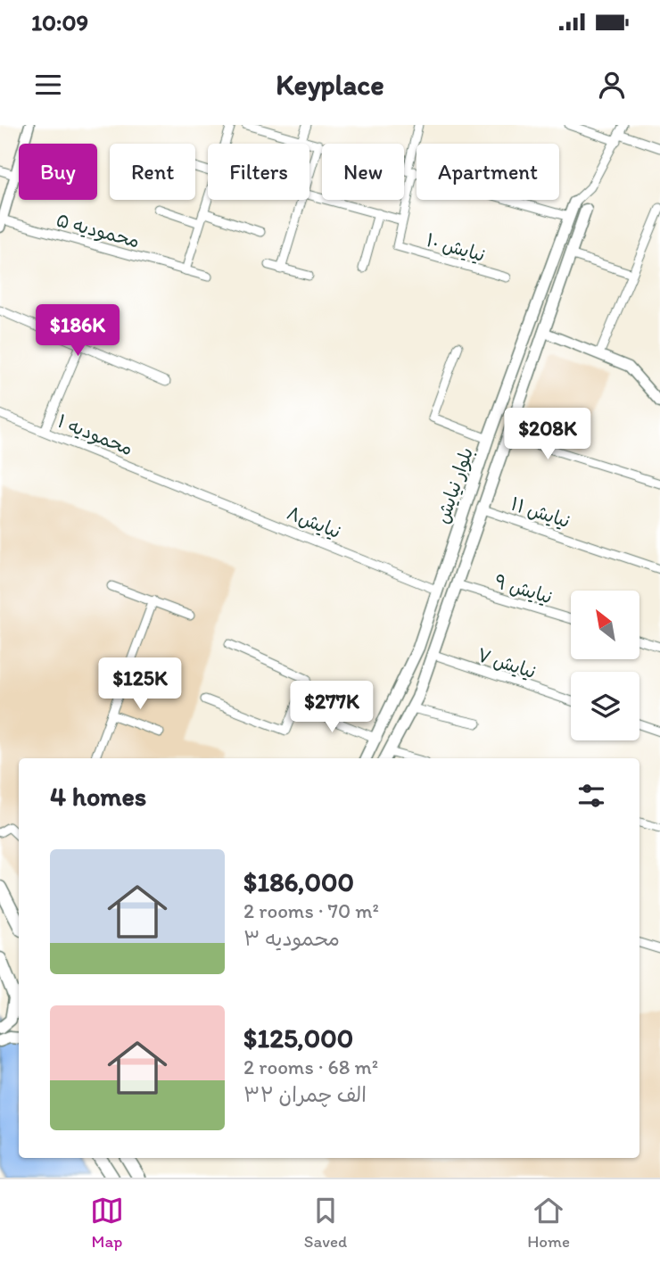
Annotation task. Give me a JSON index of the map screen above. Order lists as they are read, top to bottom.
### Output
{
  "streets": {
    "main road": ["بلوار نیایش"],
    "street": [
      "۵ محمودیه",
      "نیایش ۱۰",
      "۱ محمودیه",
      "نیایش ۱۱",
      "نیایش۸",
      "نیایش ۹",
      "نیایش ۷"
    ]
  },
  "crossings": [
    ["۱ محمودیه", "نیایش۸"],
    ["بلوار نیایش", "نیایش ۱۱"],
    ["بلوار نیایش", "نیایش۸"],
    ["بلوار نیایش", "نیایش ۹"],
    ["بلوار نیایش", "نیایش ۷"]
  ],
  "north": "top left",
  "page": {
    "status": "10:09",
    "header": "Keyplace",
    "chip": [
      "Buy",
      "Rent",
      "Filters",
      "New",
      "Apartment"
    ],
    "price": [
      "$186K",
      "$208K",
      "$125K",
      "$277K"
    ],
    "heading": "4 homes",
    "list": [
      {
        "name": "$186,000",
        "note": "2 rooms · 70 m² · ۳ محمودیه"
      },
      {
        "name": "$125,000",
        "note": "2 rooms · 68 m² · ۳۲ الف چمران"
      }
    ],
    "tabs": ["Map", "Saved", "Home"]
  }
}
